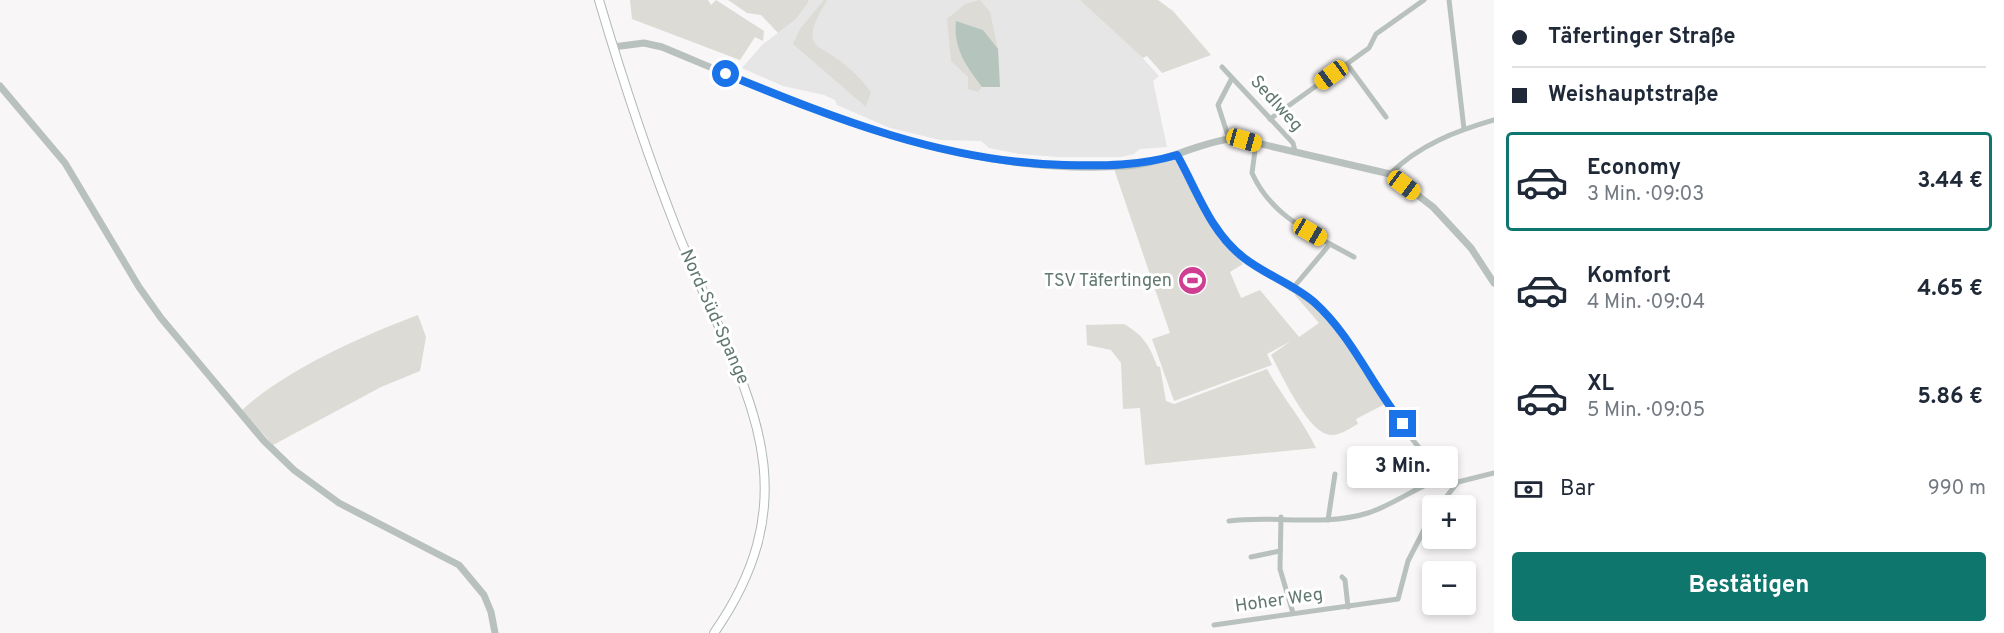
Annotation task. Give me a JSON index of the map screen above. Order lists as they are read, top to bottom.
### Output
{
  "streets": {
    "main road": ["Nord-Süd-Spange"],
    "street": ["Sedlweg", "Hoher Weg"]
  },
  "places": {
    "sports": ["TSV Täfertingen"]
  },
  "page": {
    "banner": ["Täfertinger Straße", "Weishauptstraße"],
    "list": [
      {
        "name": "Economy",
        "note": "3 Min. · 09:03",
        "value": "3.44 €"
      },
      {
        "name": "Komfort",
        "note": "4 Min. · 09:04",
        "value": "4.65 €"
      },
      {
        "name": "XL",
        "note": "5 Min. · 09:05",
        "value": "5.86 €"
      }
    ],
    "bubble": "3 Min.",
    "pay": ["Bar", "990 m"],
    "map_buttons": ["+", "−"],
    "buttons": "Bestätigen"
  }
}
